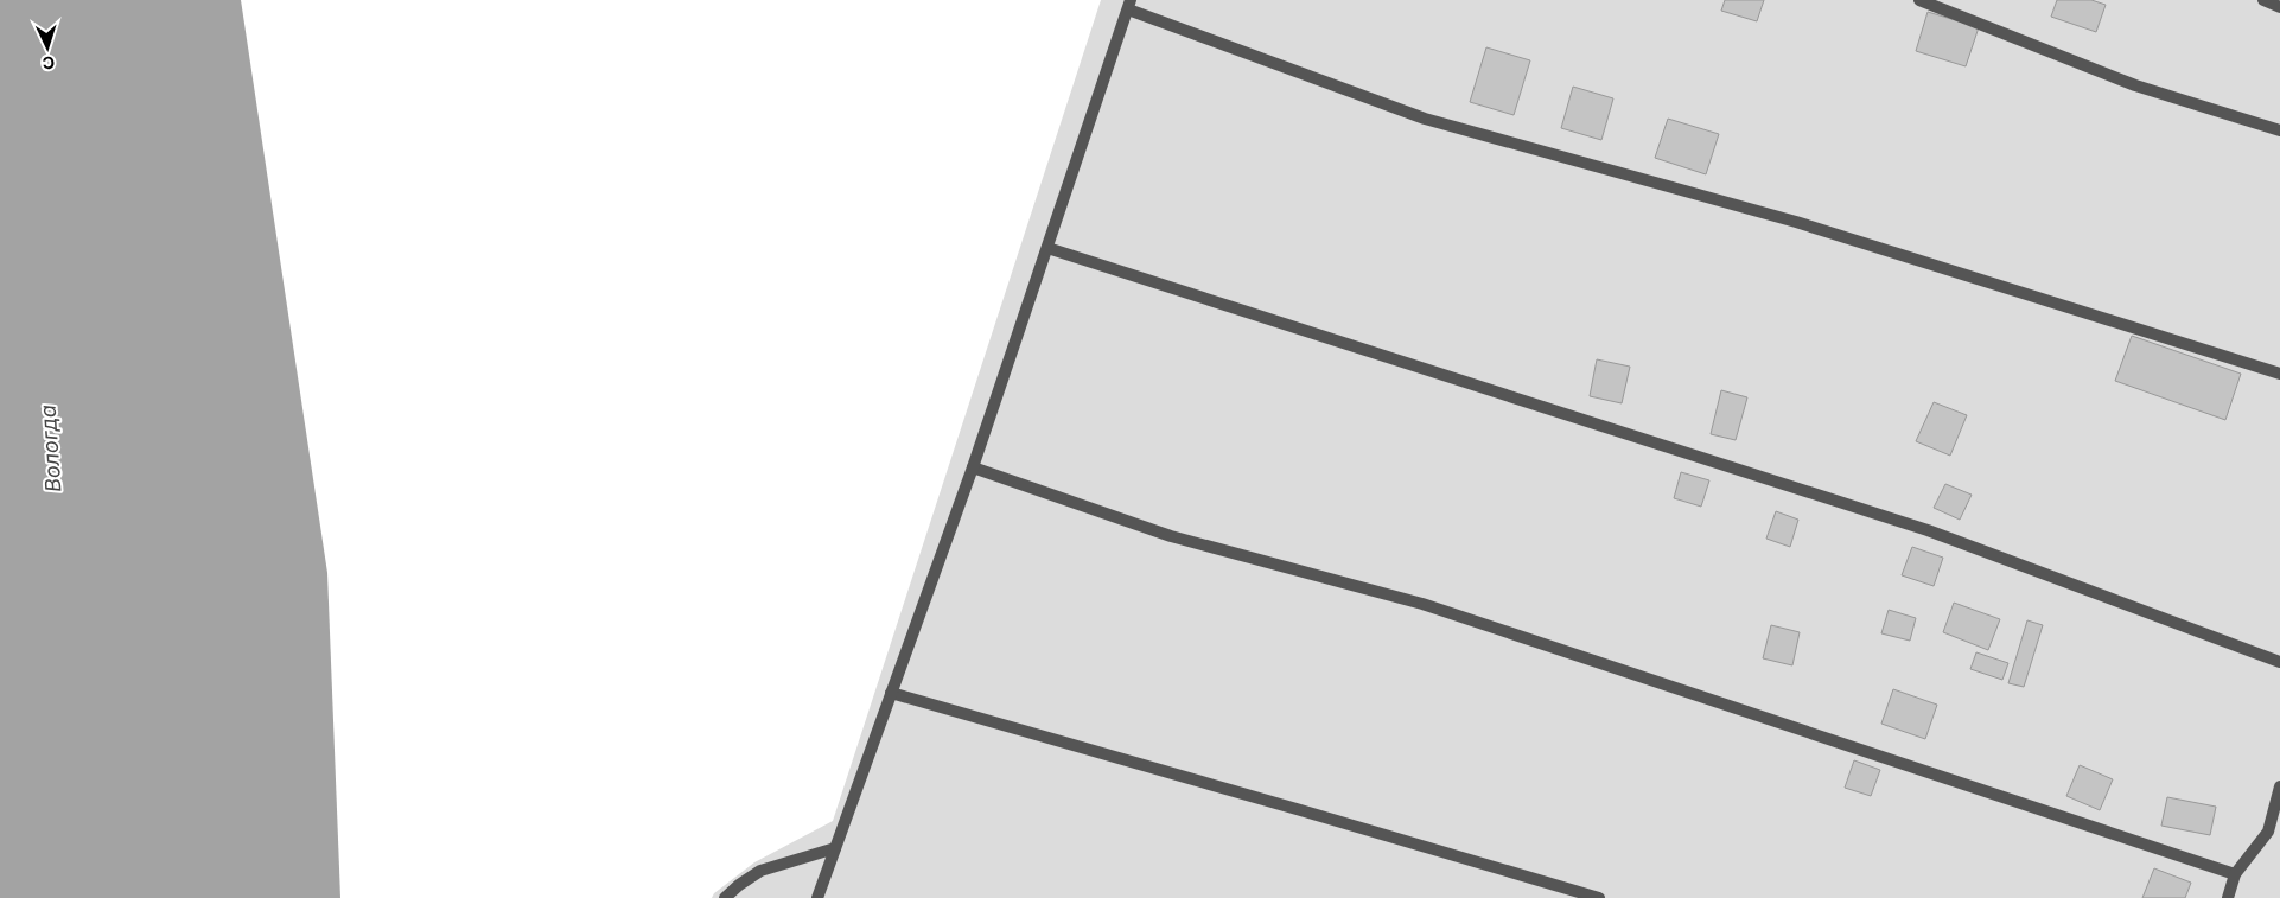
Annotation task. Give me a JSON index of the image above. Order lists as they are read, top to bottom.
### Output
{
  "water": ["Вологда"],
  "north": "bottom"
}
